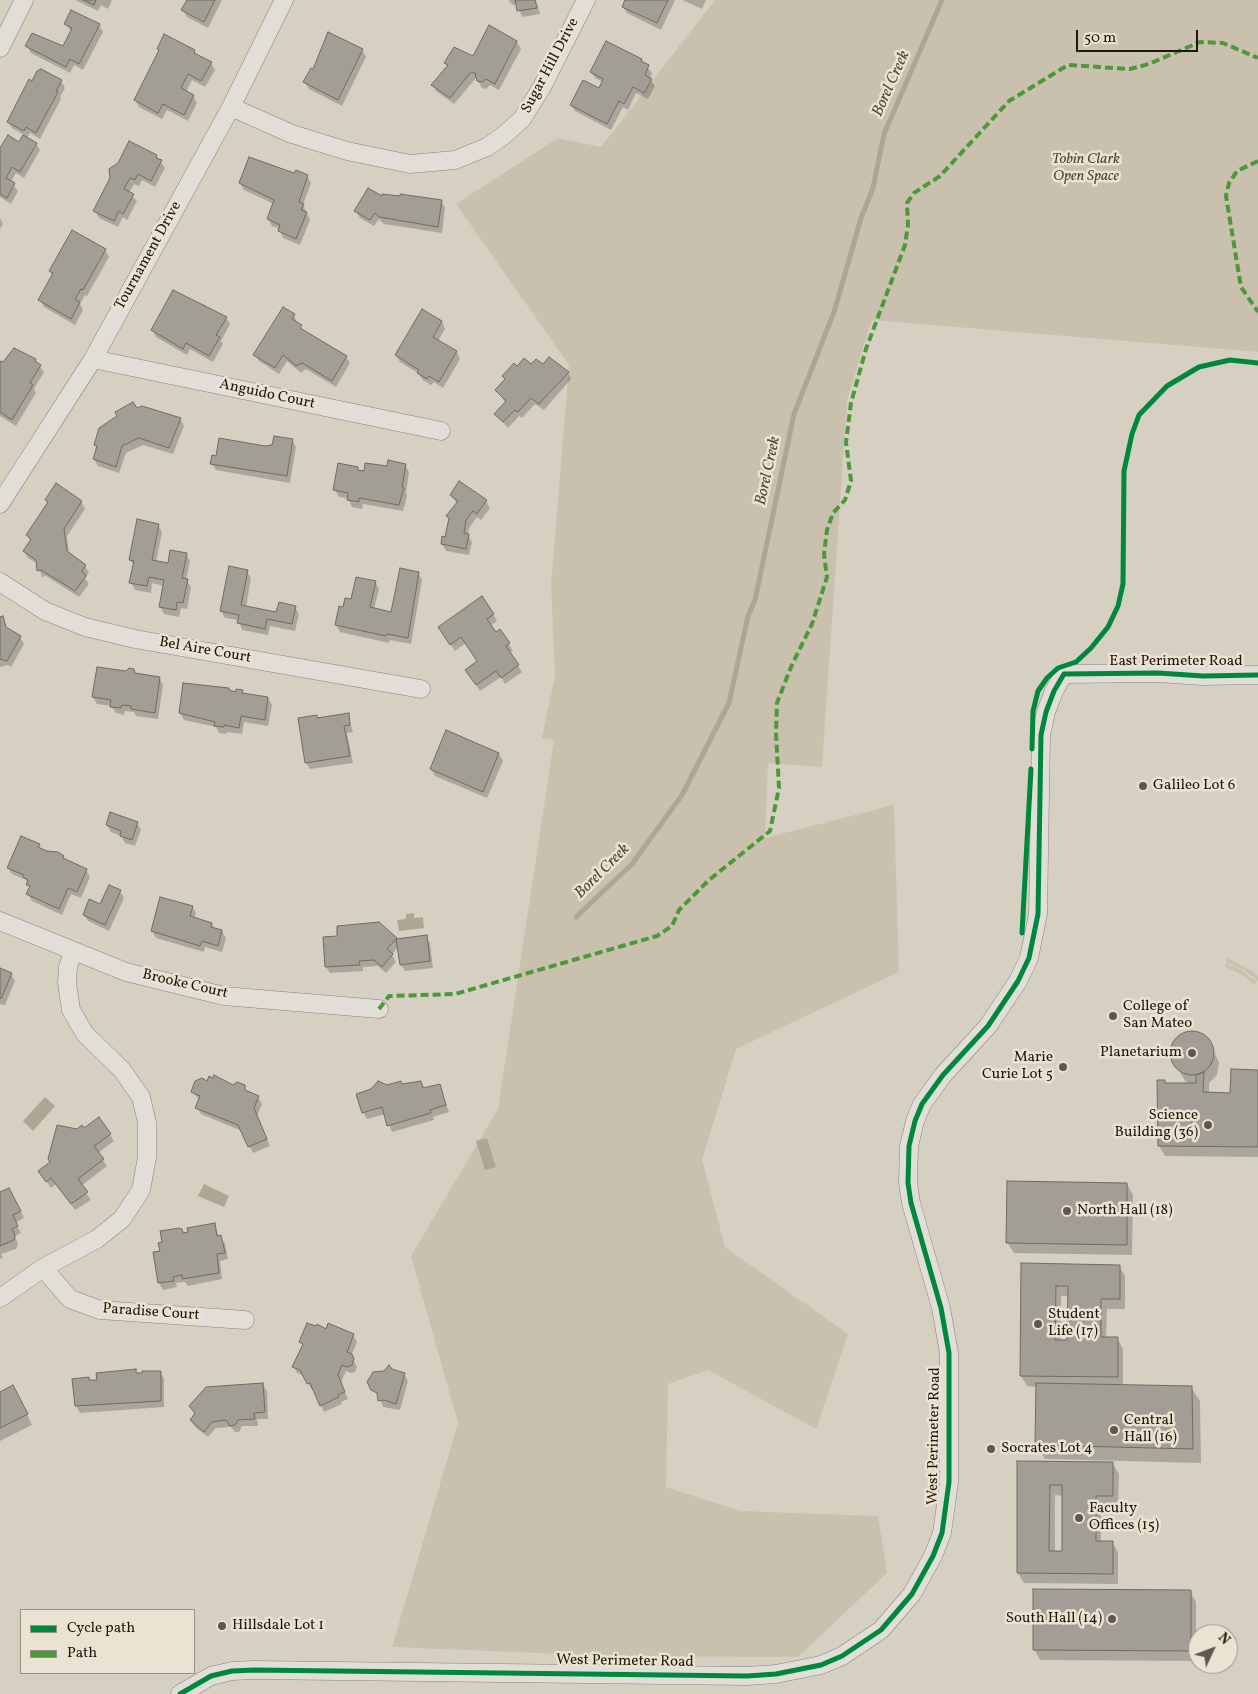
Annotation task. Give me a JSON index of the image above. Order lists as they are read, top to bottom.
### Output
{
  "streets": {
    "street": [
      "Sugar Hill Drive",
      "Tournament Drive",
      "Anguido Court",
      "Bel Aire Court",
      "East Perimeter Road",
      "Brooke Court",
      "Paradise Court",
      "West Perimeter Road"
    ]
  },
  "crossings": [
    ["Sugar Hill Drive", "Tournament Drive"],
    ["Tournament Drive", "Anguido Court"],
    ["East Perimeter Road", "West Perimeter Road"]
  ],
  "water": ["Borel Creek"],
  "parks": ["Tobin Clark Open Space"],
  "places": [
    "Galileo Lot 6",
    "College of San Mateo",
    "Planetarium",
    "Marie Curie Lot 5",
    "Science Building (36)",
    "North Hall (18)",
    "Student Life (17)",
    "Central Hall (16)",
    "Socrates Lot 4",
    "Faculty Offices (15)",
    "South Hall (14)",
    "Hillsdale Lot 1"
  ],
  "legend": ["Cycle path", "Path"],
  "scale_bar": "50 m",
  "north": "top right"
}
